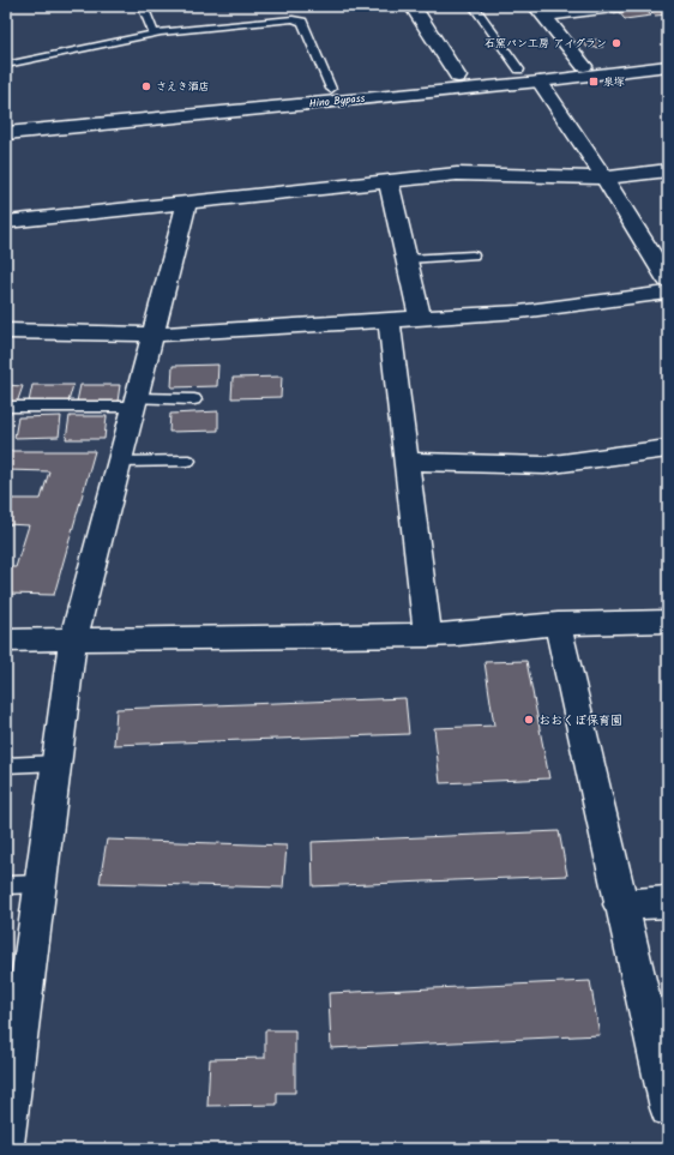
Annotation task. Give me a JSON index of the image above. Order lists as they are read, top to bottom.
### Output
{
  "streets": {
    "main road": ["Hino Bypass"]
  },
  "places": {
    "other": ["石窯パン工房 アイグラン", "さえき酒店", "おおくぼ保育園"],
    "transit": ["泉塚"]
  }
}
